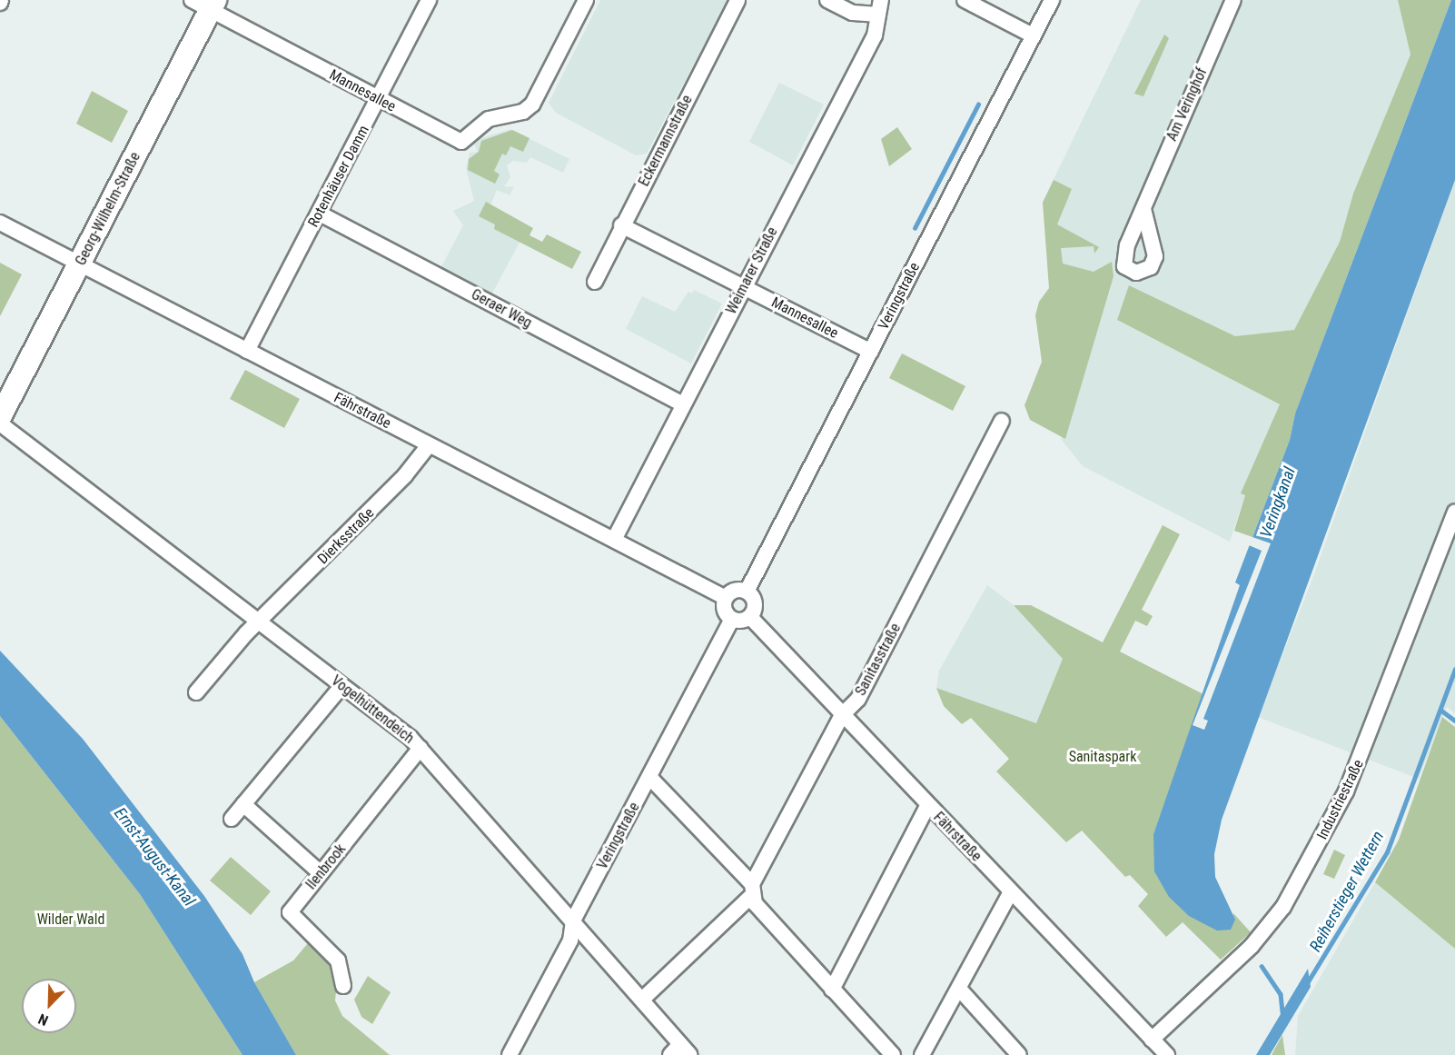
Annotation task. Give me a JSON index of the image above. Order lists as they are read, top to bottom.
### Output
{
  "streets": {
    "street": [
      "Mannesallee",
      "Am Veringhof",
      "Eckermannstraße",
      "Rotenhäuser Damm",
      "Georg-Wilhelm-Straße",
      "Weimarer Straße",
      "Veringstraße",
      "Geraer Weg",
      "Fährstraße",
      "Dierksstraße",
      "Sanitasstraße",
      "Vogelhüttendeich",
      "Industriestraße",
      "Ilenbrook"
    ]
  },
  "crossings": [
    ["Mannesallee", "Eckermannstraße"],
    ["Mannesallee", "Rotenhäuser Damm"],
    ["Mannesallee", "Georg-Wilhelm-Straße"],
    ["Mannesallee", "Weimarer Straße"],
    ["Mannesallee", "Veringstraße"],
    ["Rotenhäuser Damm", "Geraer Weg"],
    ["Rotenhäuser Damm", "Fährstraße"],
    ["Georg-Wilhelm-Straße", "Fährstraße"],
    ["Weimarer Straße", "Geraer Weg"],
    ["Weimarer Straße", "Fährstraße"],
    ["Veringstraße", "Fährstraße"],
    ["Veringstraße", "Vogelhüttendeich"],
    ["Fährstraße", "Dierksstraße"],
    ["Fährstraße", "Sanitasstraße"],
    ["Fährstraße", "Industriestraße"],
    ["Dierksstraße", "Vogelhüttendeich"],
    ["Sanitasstraße", "Vogelhüttendeich"],
    ["Vogelhüttendeich", "Ilenbrook"]
  ],
  "water": ["Veringkanal", "Ernst-August-Kanal", "Reiherstieger Wettern"],
  "parks": ["Sanitaspark", "Wilder Wald"],
  "north": "bottom left"
}
